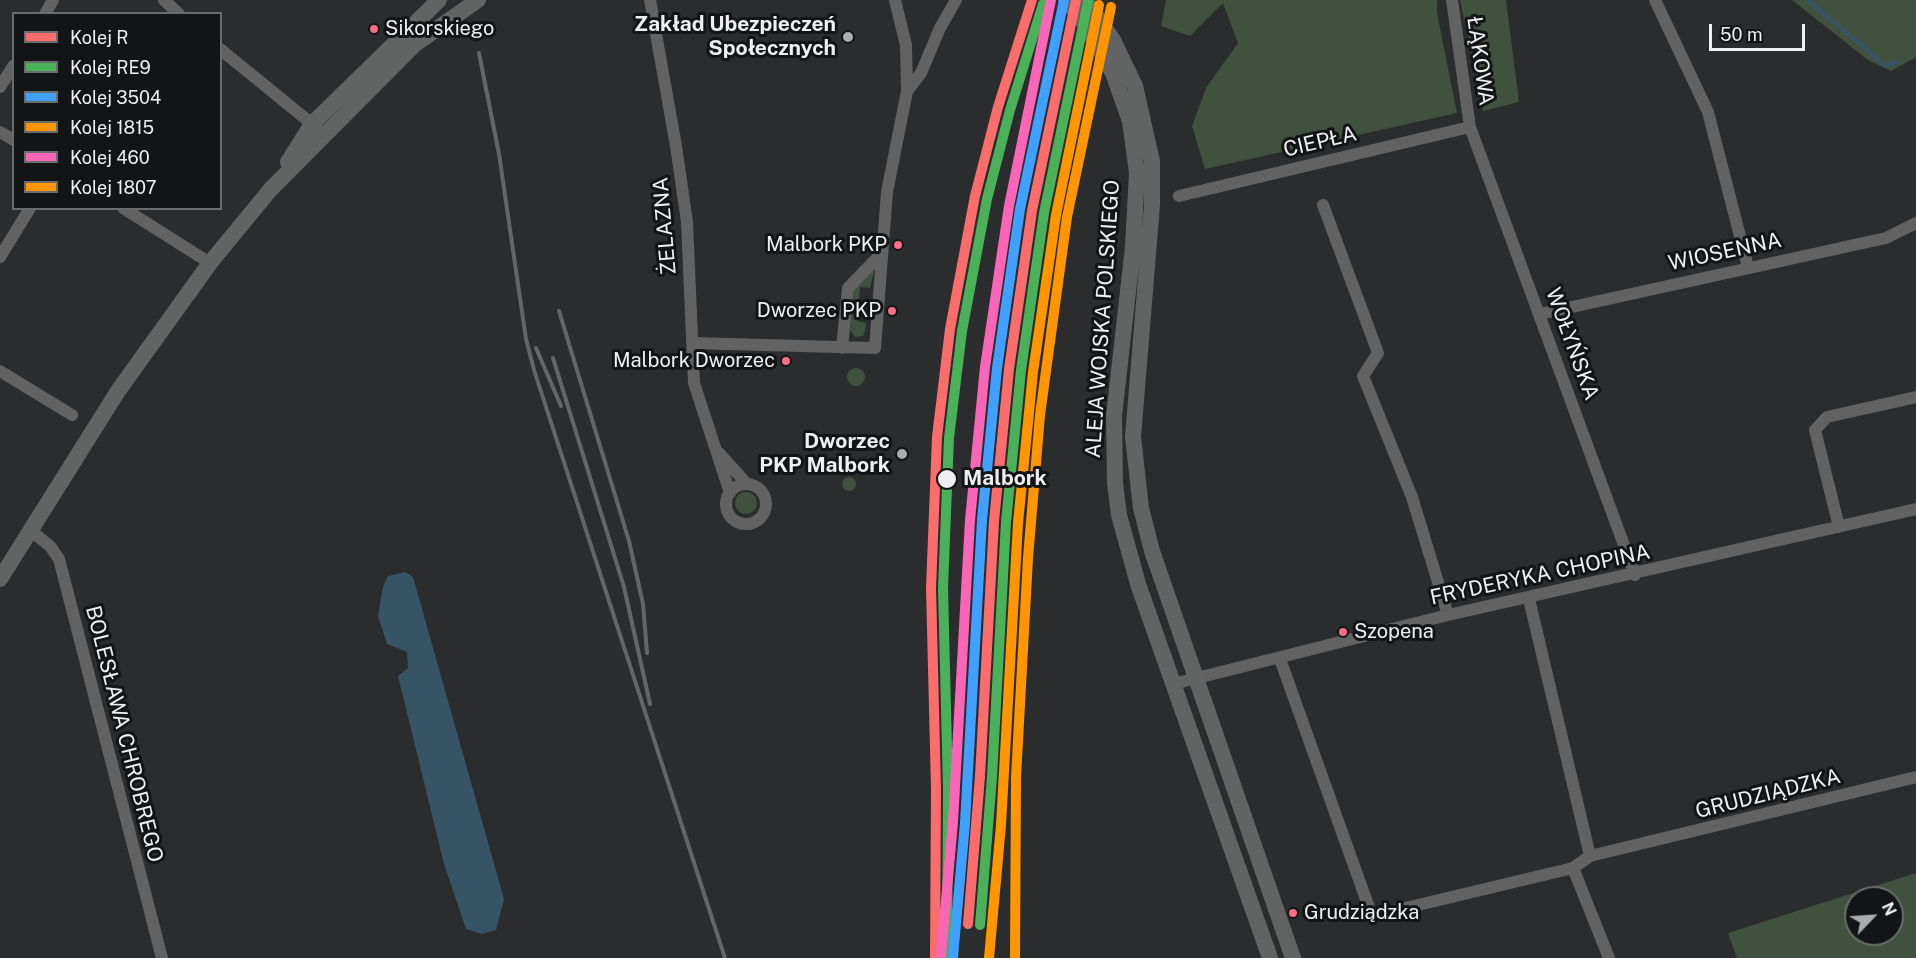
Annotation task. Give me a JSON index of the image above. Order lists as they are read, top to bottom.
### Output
{
  "streets": {
    "main road": ["ALEJA WOJSKA POLSKIEGO"],
    "street": [
      "ŁĄKOWA",
      "CIEPŁA",
      "ŻELAZNA",
      "WIOSENNA",
      "WOŁYŃSKA",
      "FRYDERYKA CHOPINA",
      "BOLESŁAWA CHROBREGO",
      "GRUDZIĄDZKA"
    ]
  },
  "crossings": [
    ["ŁĄKOWA", "CIEPŁA"],
    ["ŁĄKOWA", "WOŁYŃSKA"],
    ["CIEPŁA", "WOŁYŃSKA"],
    ["WIOSENNA", "WOŁYŃSKA"],
    ["ALEJA WOJSKA POLSKIEGO", "FRYDERYKA CHOPINA"],
    ["WOŁYŃSKA", "FRYDERYKA CHOPINA"],
    ["FRYDERYKA CHOPINA", "GRUDZIĄDZKA"]
  ],
  "places": [
    "Sikorskiego",
    "Zakład Ubezpieczeń Społecznych",
    "Malbork PKP",
    "Dworzec PKP",
    "Malbork Dworzec",
    "Dworzec PKP Malbork",
    "Malbork",
    "Szopena",
    "Grudziądzka"
  ],
  "lines": [
    "rail line R",
    "rail line 3504",
    "rail line 460",
    "rail line RE9",
    "rail line 1815",
    "rail line 1807"
  ],
  "legend": [
    "Kolej R",
    "Kolej RE9",
    "Kolej 3504",
    "Kolej 1815",
    "Kolej 460",
    "Kolej 1807"
  ],
  "scale_bar": "50 m",
  "north": "top right"
}
